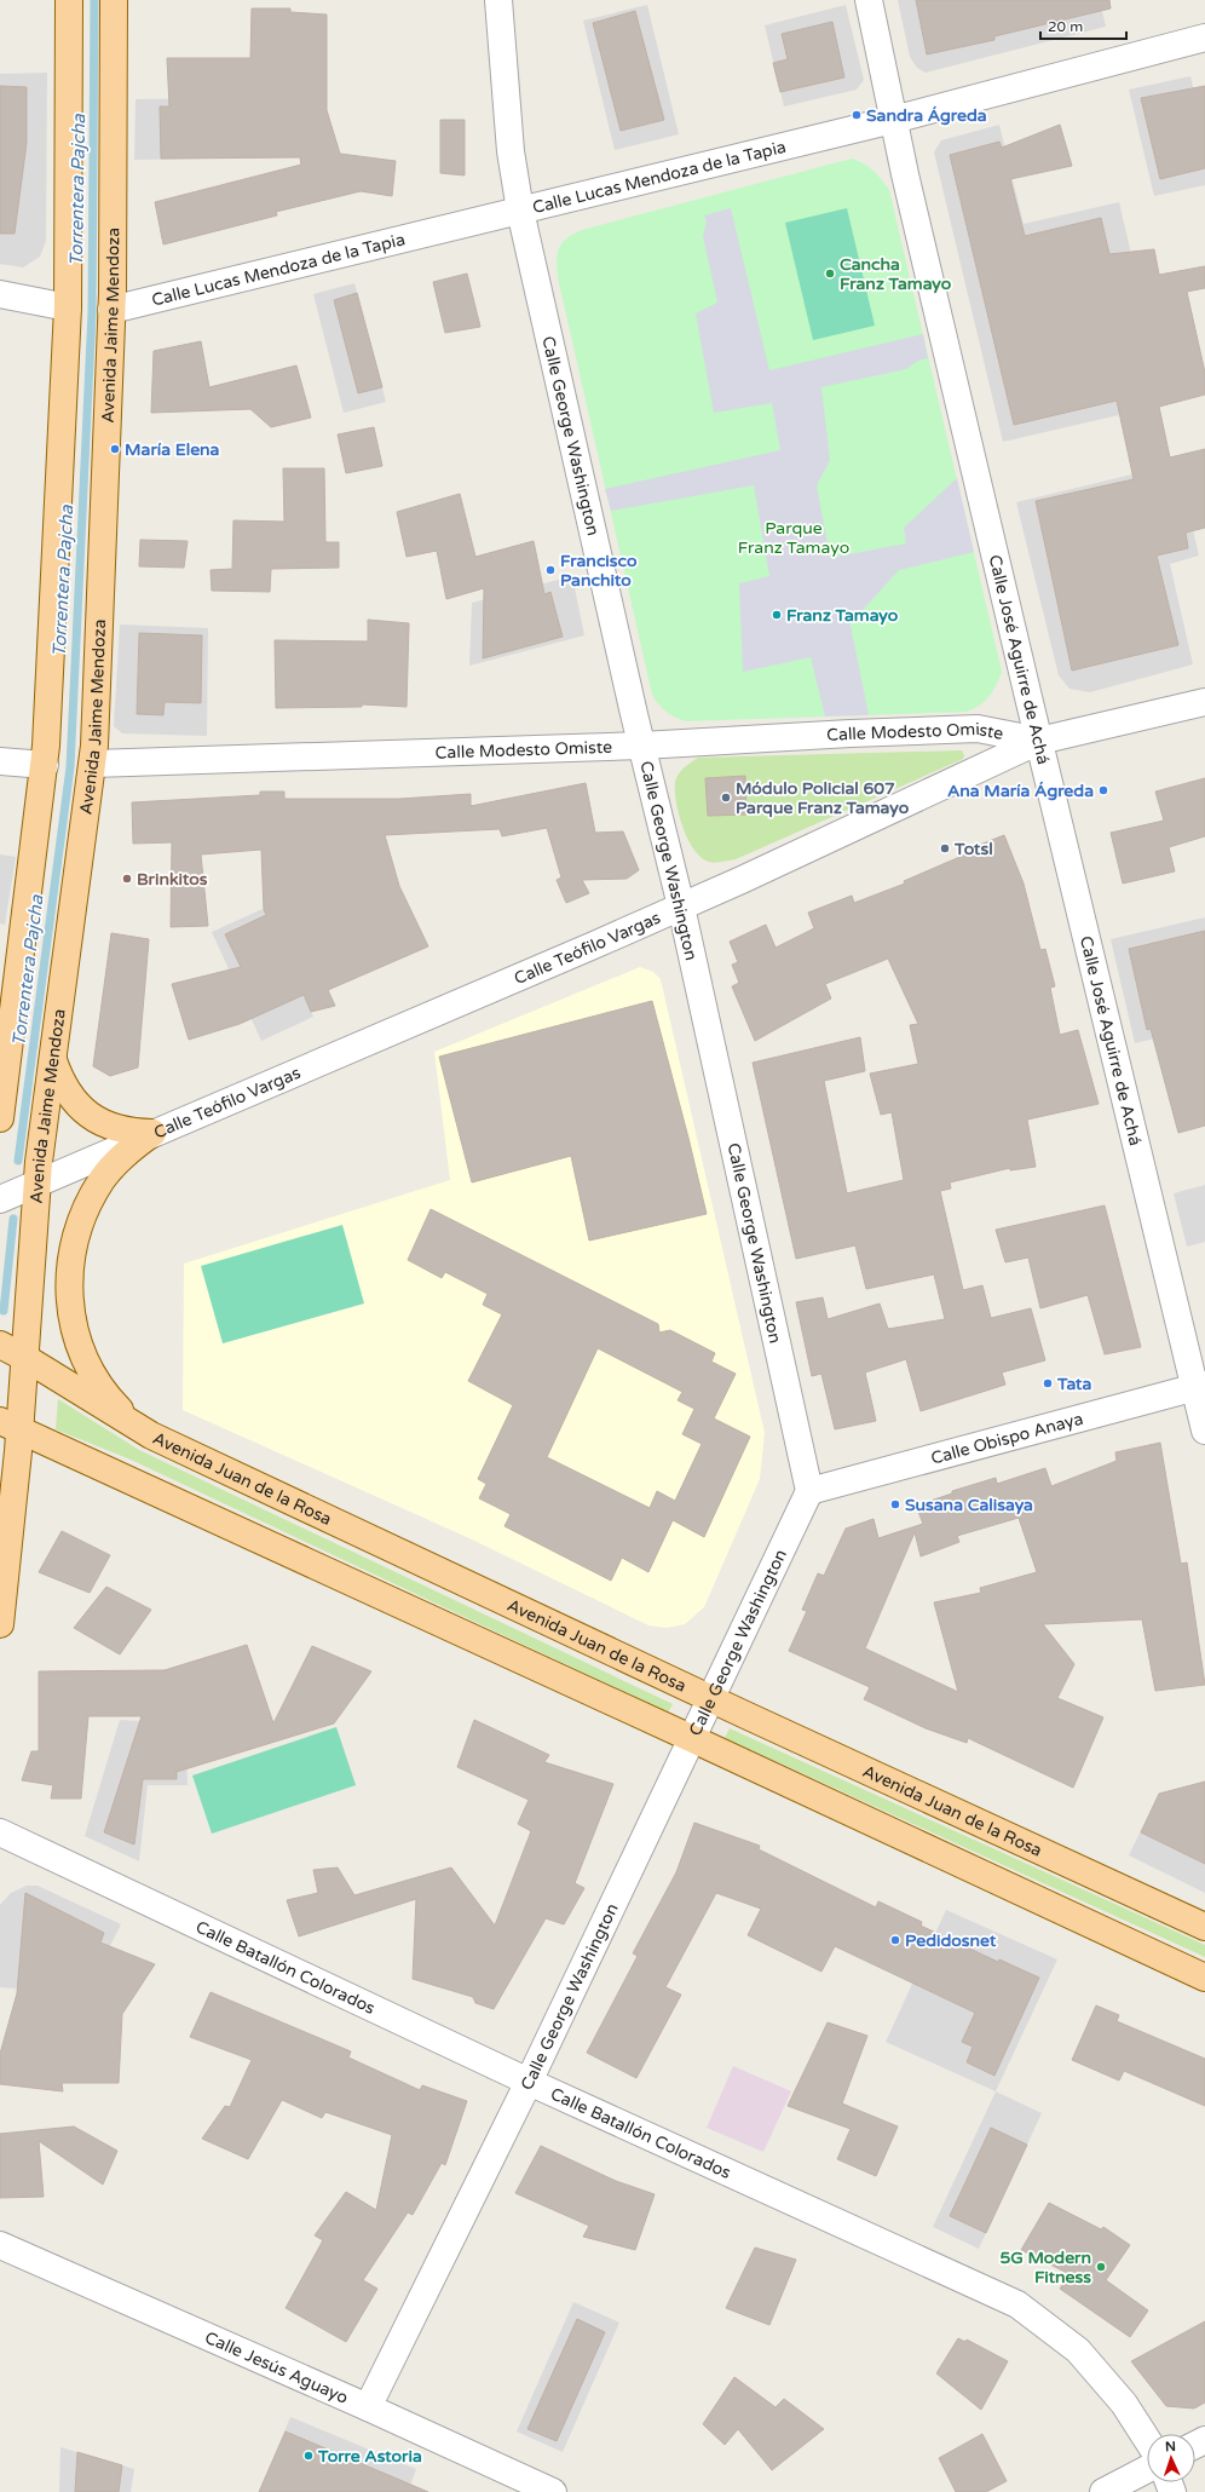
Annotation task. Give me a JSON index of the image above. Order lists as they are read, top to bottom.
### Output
{
  "streets": {
    "main road": ["Avenida Jaime Mendoza", "Avenida Juan de la Rosa"],
    "street": [
      "Calle Lucas Mendoza de la Tapia",
      "Calle George Washington",
      "Calle José Aguirre de Achá",
      "Calle Modesto Omiste",
      "Calle Teófilo Vargas",
      "Calle Obispo Anaya",
      "Calle Batallón Colorados",
      "Calle Jesús Aguayo"
    ]
  },
  "crossings": [
    ["Calle Lucas Mendoza de la Tapia", "Avenida Jaime Mendoza"],
    ["Calle Lucas Mendoza de la Tapia", "Calle George Washington"],
    ["Calle Lucas Mendoza de la Tapia", "Calle José Aguirre de Achá"],
    ["Avenida Jaime Mendoza", "Calle Modesto Omiste"],
    ["Avenida Jaime Mendoza", "Calle Teófilo Vargas"],
    ["Avenida Jaime Mendoza", "Avenida Juan de la Rosa"],
    ["Calle George Washington", "Calle Modesto Omiste"],
    ["Calle George Washington", "Calle Teófilo Vargas"],
    ["Calle George Washington", "Calle Obispo Anaya"],
    ["Calle George Washington", "Avenida Juan de la Rosa"],
    ["Calle George Washington", "Calle Batallón Colorados"],
    ["Calle George Washington", "Calle Jesús Aguayo"],
    ["Calle José Aguirre de Achá", "Calle Modesto Omiste"],
    ["Calle José Aguirre de Achá", "Calle Teófilo Vargas"],
    ["Calle José Aguirre de Achá", "Calle Obispo Anaya"],
    ["Calle Modesto Omiste", "Calle Teófilo Vargas"]
  ],
  "water": ["Torrentera Pajcha"],
  "parks": ["Parque Franz Tamayo"],
  "places": [
    "Sandra Ágreda",
    "Cancha Franz Tamayo",
    "María Elena",
    "Francisco Panchito",
    "Franz Tamayo",
    "Ana María Ágreda",
    "Módulo Policial 607 Parque Franz Tamayo",
    "Totsl",
    "Brinkitos",
    "Tata",
    "Susana Calisaya",
    "Pedidosnet",
    "5G Modern Fitness",
    "Torre Astoria"
  ],
  "scale_bar": "20 m",
  "north": "top"
}
